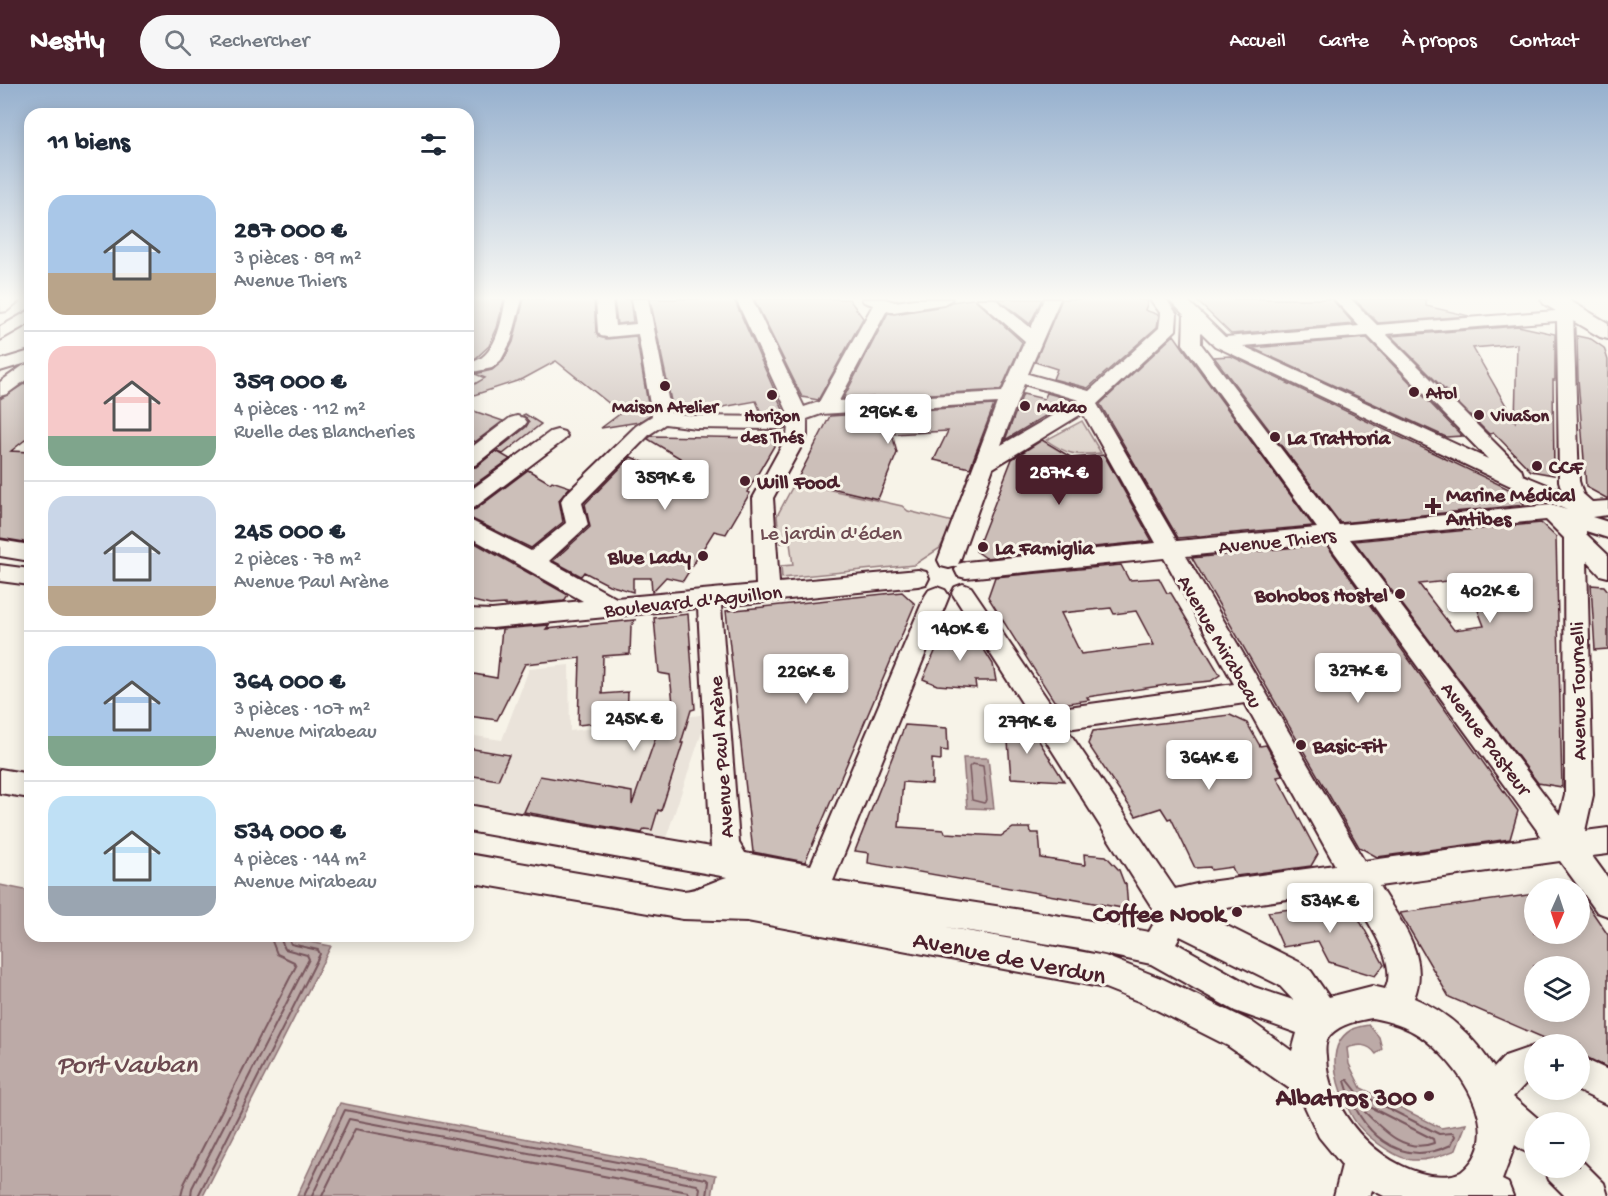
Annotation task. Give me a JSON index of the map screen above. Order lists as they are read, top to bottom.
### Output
{
  "streets": {
    "street": [
      "Avenue Thiers",
      "Boulevard d'Aguillon",
      "Avenue Mirabeau",
      "Avenue Tournelli",
      "Avenue Pasteur",
      "Avenue Paul Arène",
      "Avenue de Verdun"
    ]
  },
  "crossings": [
    ["Avenue Thiers", "Boulevard d'Aguillon"],
    ["Avenue Thiers", "Avenue Mirabeau"],
    ["Avenue Thiers", "Avenue Pasteur"],
    ["Boulevard d'Aguillon", "Avenue Paul Arène"],
    ["Avenue Mirabeau", "Avenue de Verdun"],
    ["Avenue Tournelli", "Avenue Pasteur"],
    ["Avenue Paul Arène", "Avenue de Verdun"]
  ],
  "water": ["Port Vauban"],
  "parks": ["Le jardin d'éden"],
  "places": {
    "other": [
      "Maison Atelier",
      "Atol",
      "Horizon des Thés",
      "Makao",
      "VivaSon",
      "La Trattoria",
      "CCF",
      "Will Food",
      "La Famiglia",
      "Blue Lady",
      "Bohobos Hostel",
      "Basic-Fit",
      "Coffee Nook",
      "Albatros 300"
    ],
    "health": ["Marine Médical Antibes"]
  },
  "north": "bottom",
  "page": {
    "header": "Nestly",
    "search": "Rechercher",
    "nav": [
      "Accueil",
      "Carte",
      "À propos",
      "Contact"
    ],
    "heading": "11 biens",
    "list": [
      {
        "name": "287 000 €",
        "note": "3 pièces · 89 m² · Avenue Thiers"
      },
      {
        "name": "359 000 €",
        "note": "4 pièces · 112 m² · Ruelle des Blancheries"
      },
      {
        "name": "245 000 €",
        "note": "2 pièces · 78 m² · Avenue Paul Arène"
      },
      {
        "name": "364 000 €",
        "note": "3 pièces · 107 m² · Avenue Mirabeau"
      },
      {
        "name": "534 000 €",
        "note": "4 pièces · 144 m² · Avenue Mirabeau"
      }
    ],
    "price": [
      "296K €",
      "287K €",
      "359K €",
      "402K €",
      "140K €",
      "327K €",
      "226K €",
      "245K €",
      "279K €",
      "364K €",
      "534K €"
    ],
    "map_buttons": ["+", "−"]
  }
}
